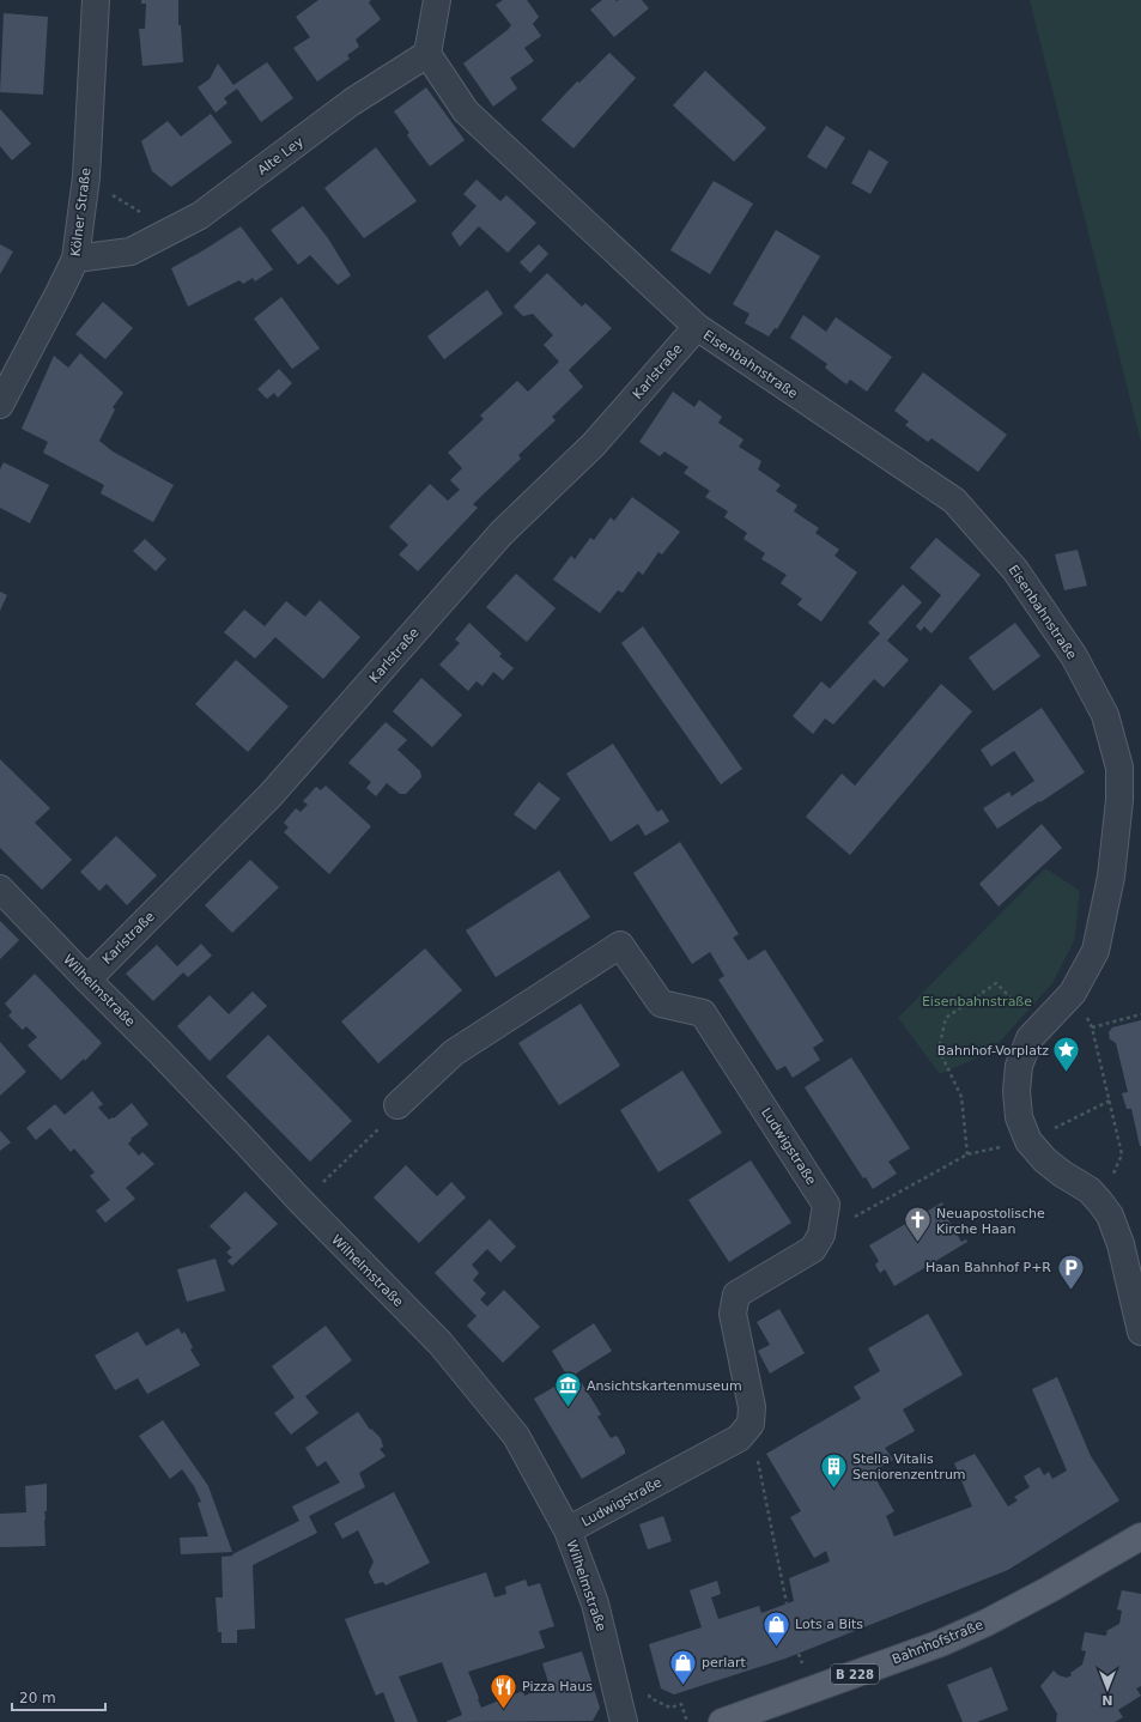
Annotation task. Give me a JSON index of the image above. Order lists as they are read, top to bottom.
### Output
{
  "streets": {
    "main road": ["Bahnhofstraße", "B 228"],
    "street": [
      "Alte Ley",
      "Kölner Straße",
      "Eisenbahnstraße",
      "Karlstraße",
      "Wilhelmstraße",
      "Ludwigstraße"
    ]
  },
  "crossings": [
    ["Alte Ley", "Kölner Straße"],
    ["Alte Ley", "Eisenbahnstraße"],
    ["Eisenbahnstraße", "Karlstraße"],
    ["Karlstraße", "Wilhelmstraße"],
    ["Wilhelmstraße", "Ludwigstraße"]
  ],
  "parks": ["Eisenbahnstraße"],
  "places": {
    "place": ["Bahnhof-Vorplatz"],
    "church": ["Neuapostolische Kirche Haan"],
    "parking": ["Haan Bahnhof P+R"],
    "museum": ["Ansichtskartenmuseum"],
    "building": ["Stella Vitalis Seniorenzentrum"],
    "shop": ["Lots a Bits", "perlart"],
    "restaurant": ["Pizza Haus"]
  },
  "scale_bar": "20 m",
  "north": "bottom"
}
